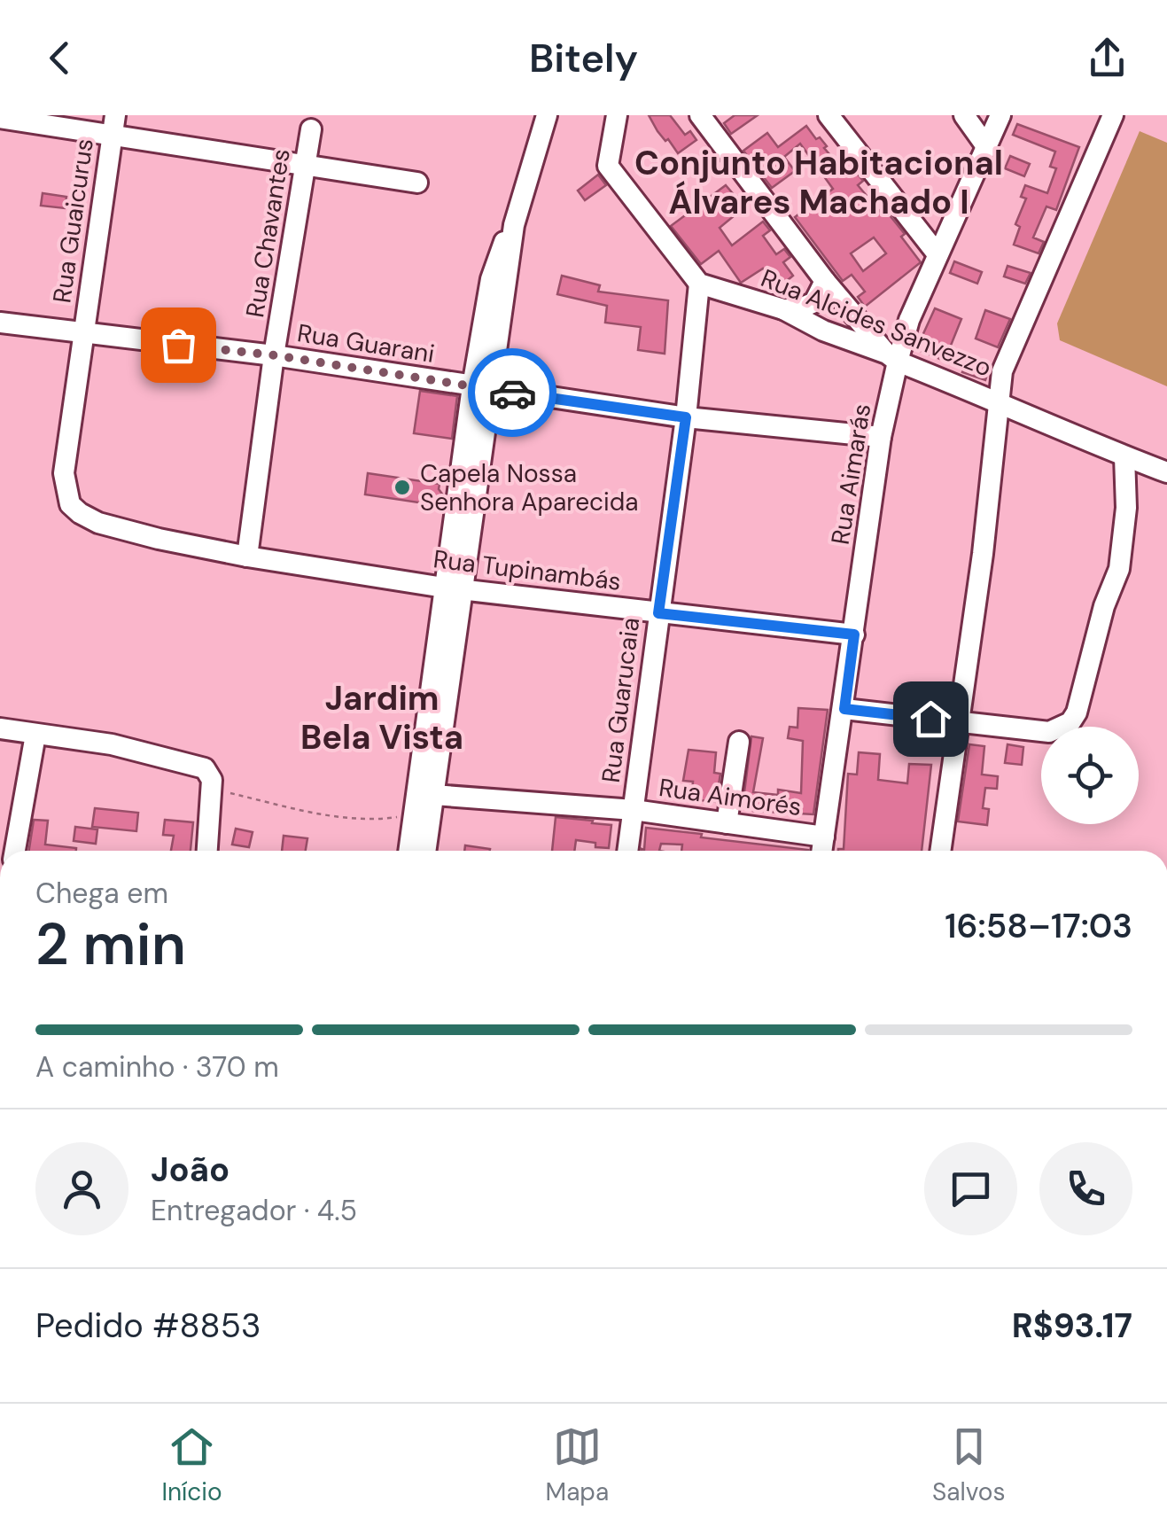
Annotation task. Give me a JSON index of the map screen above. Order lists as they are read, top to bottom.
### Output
{
  "streets": {
    "street": [
      "Rua Guaicurus",
      "Rua Chavantes",
      "Rua Alcides Sanvezzo",
      "Rua Guarani",
      "Rua Aimarás",
      "Rua Tupinambás",
      "Rua Guarucaia",
      "Rua Aimorés"
    ]
  },
  "crossings": [
    ["Rua Guaicurus", "Rua Chavantes"],
    ["Rua Guaicurus", "Rua Guarani"],
    ["Rua Guaicurus", "Rua Tupinambás"],
    ["Rua Chavantes", "Rua Guarani"],
    ["Rua Chavantes", "Rua Tupinambás"],
    ["Rua Alcides Sanvezzo", "Rua Aimarás"],
    ["Rua Alcides Sanvezzo", "Rua Guarucaia"],
    ["Rua Guarani", "Rua Aimarás"],
    ["Rua Guarani", "Rua Guarucaia"],
    ["Rua Aimarás", "Rua Tupinambás"],
    ["Rua Aimarás", "Rua Aimorés"],
    ["Rua Tupinambás", "Rua Guarucaia"],
    ["Rua Guarucaia", "Rua Aimorés"]
  ],
  "districts": ["Conjunto Habitacional Álvares Machado I", "Jardim Bela Vista"],
  "places": ["Capela Nossa Senhora Aparecida"],
  "page": {
    "header": "Bitely",
    "heading": ["2 min", "Chega em", "16:58–17:03"],
    "panel": [
      "João",
      "Entregador · 4.5",
      "Pedido #8853",
      "R$93.17"
    ],
    "bar": "A caminho · 370 m",
    "tabs": ["Início", "Mapa", "Salvos"]
  }
}
